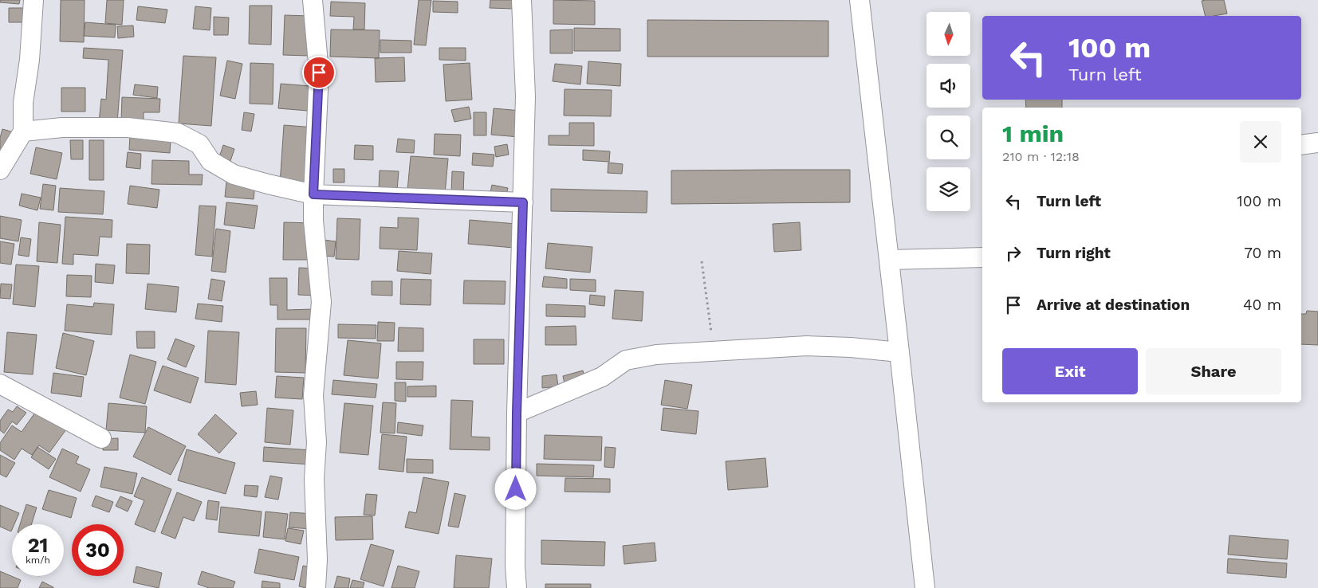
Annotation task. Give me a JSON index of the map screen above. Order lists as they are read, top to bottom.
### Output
{
  "north": "bottom",
  "page": {
    "turn": ["100 m", "Turn left"],
    "heading": ["1 min", "210 m · 12:18"],
    "list": [
      {
        "name": "Turn left",
        "value": "100 m"
      },
      {
        "name": "Turn right",
        "value": "70 m"
      },
      {
        "name": "Arrive at destination",
        "value": "40 m"
      }
    ],
    "buttons": ["Exit", "Share"],
    "speed": "21 km/h",
    "limit": "30"
  }
}
